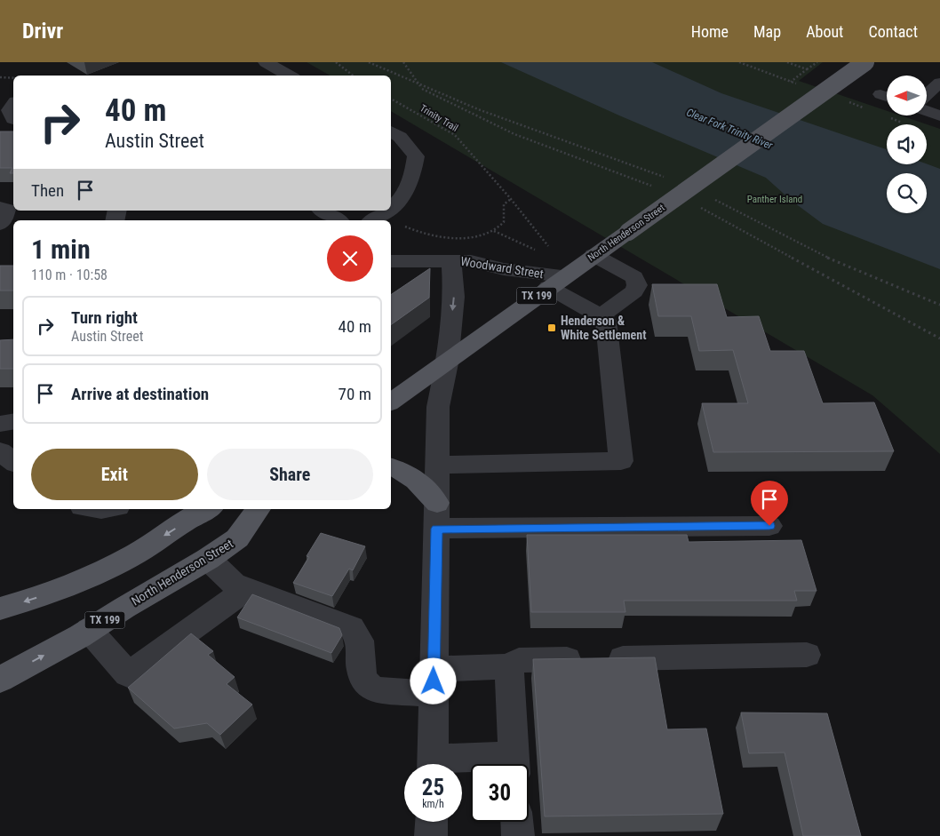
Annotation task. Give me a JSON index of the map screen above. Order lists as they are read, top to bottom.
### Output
{
  "streets": {
    "main road": ["North Henderson Street", "TX 199"],
    "street": ["Woodward Street"],
    "path": ["Trinity Trail"]
  },
  "crossings": [
    ["North Henderson Street", "Woodward Street"]
  ],
  "water": ["Clear Fork Trinity River"],
  "parks": ["Panther Island"],
  "places": {
    "transit": ["Henderson & White Settlement"]
  },
  "north": "left",
  "page": {
    "header": "Drivr",
    "nav": [
      "Home",
      "Map",
      "About",
      "Contact"
    ],
    "turn": ["40 m", "Austin Street"],
    "then": "Then",
    "heading": ["1 min", "110 m · 10:58"],
    "list": [
      {
        "name": "Turn right",
        "note": "Austin Street",
        "value": "40 m"
      },
      {
        "name": "Arrive at destination",
        "value": "70 m"
      }
    ],
    "buttons": ["Exit", "Share"],
    "speed": "25 km/h",
    "limit": "30"
  }
}
